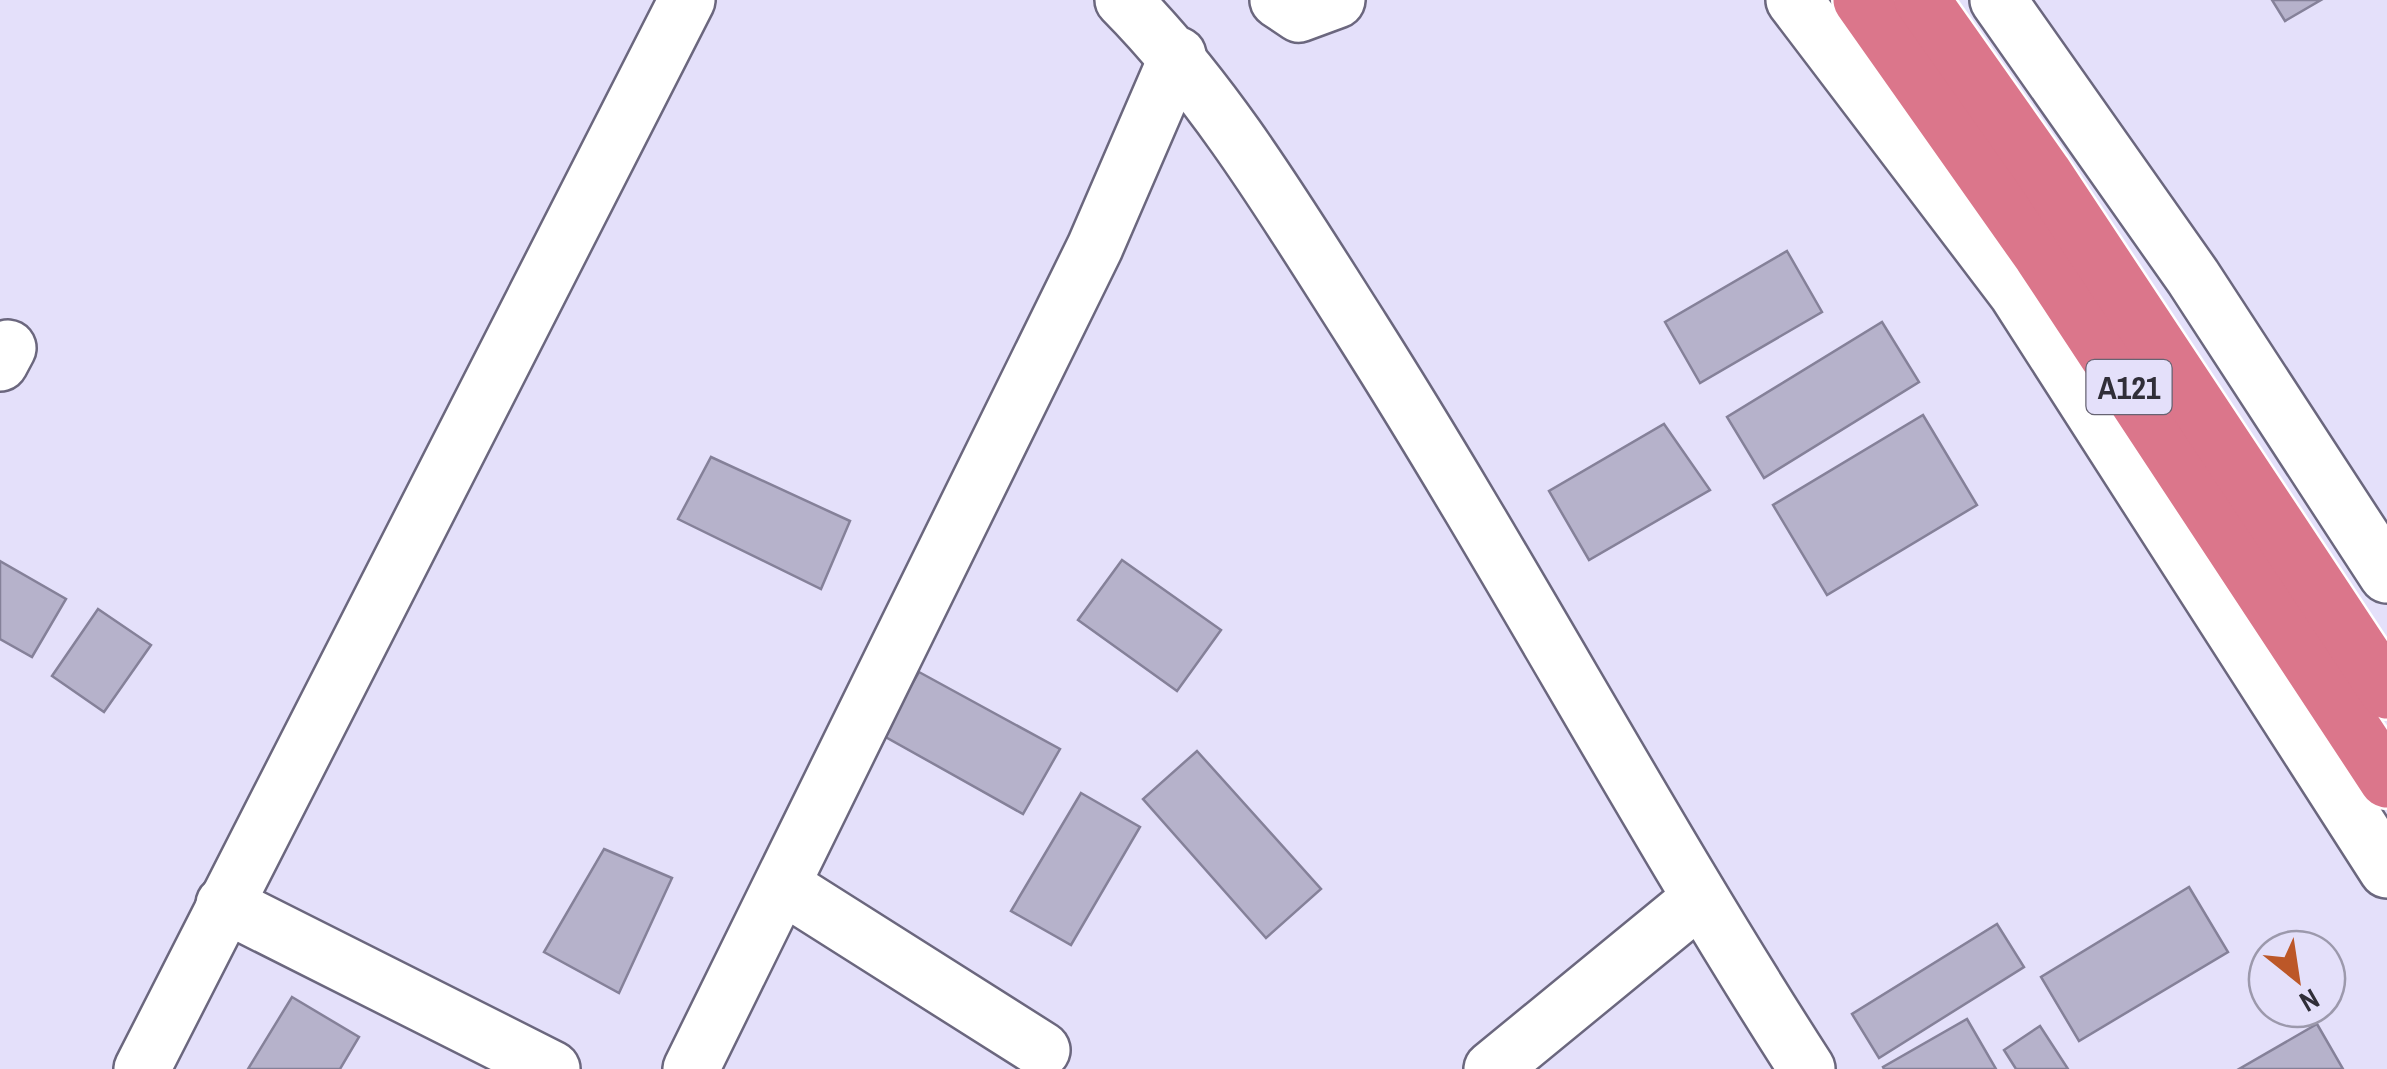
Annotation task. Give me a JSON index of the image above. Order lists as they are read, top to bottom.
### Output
{
  "streets": {
    "highway": ["A121"]
  },
  "north": "bottom right"
}
